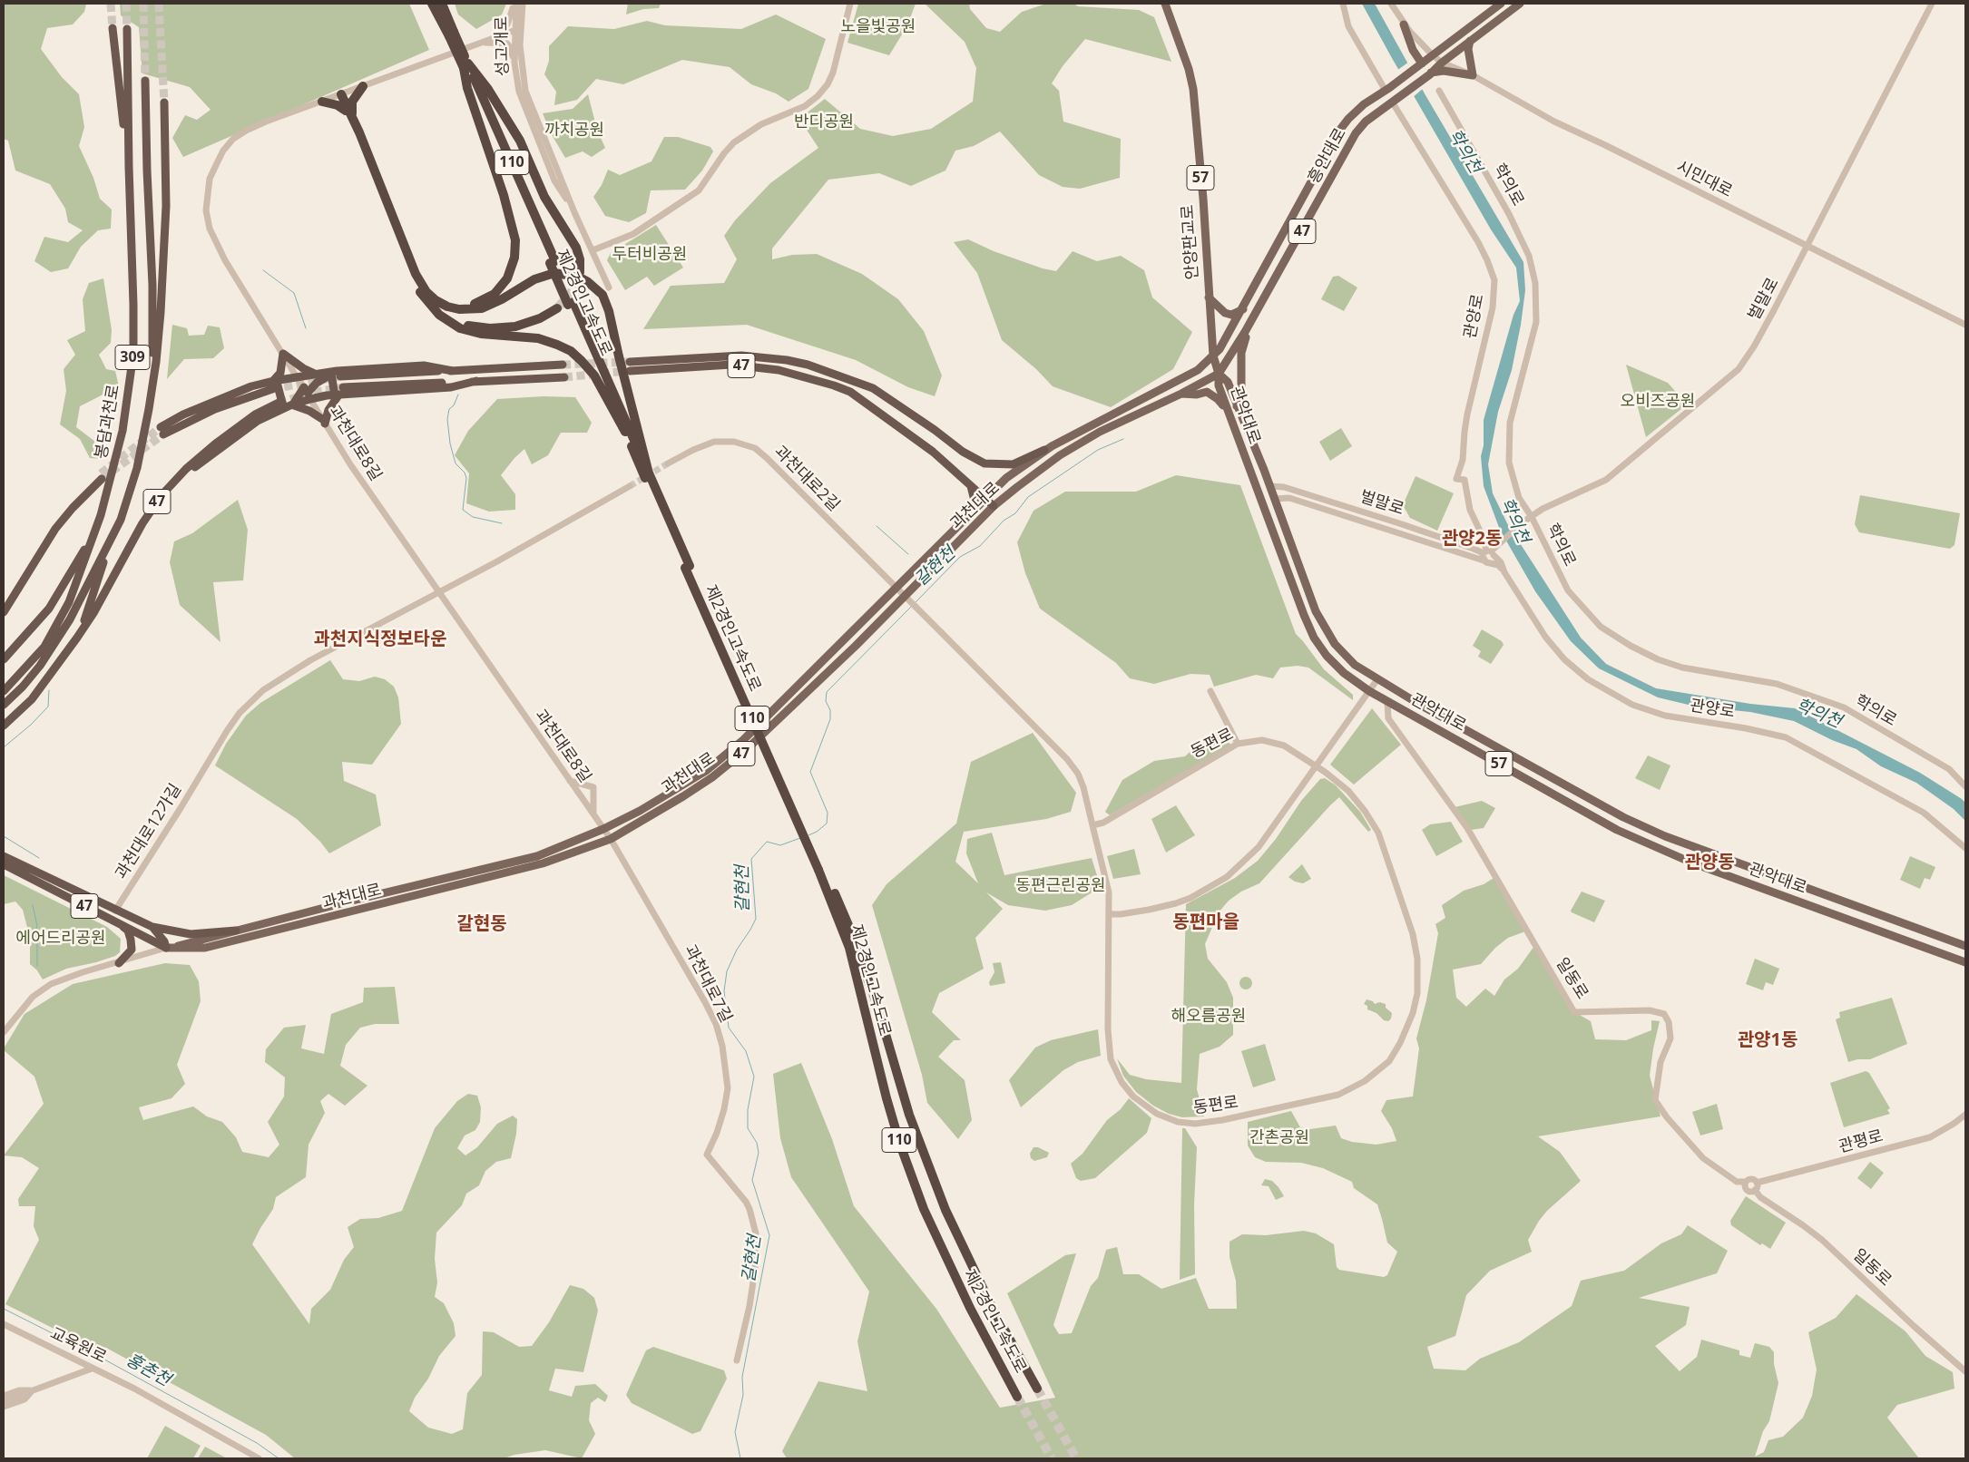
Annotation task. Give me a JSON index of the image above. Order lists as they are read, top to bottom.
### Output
{
  "streets": {
    "highway": [
      "110",
      "47",
      "제2경인고속도로",
      "309",
      "봉담과천로"
    ],
    "main road": [
      "흥안대로",
      "57",
      "안양판교로",
      "관악대로",
      "과천대로"
    ],
    "street": [
      "성고개로",
      "시민대로",
      "학의로",
      "벌말로",
      "관양로",
      "과천대로8길",
      "과천대로2길",
      "동편로",
      "과천대로12가길",
      "일동로",
      "과천대로7길",
      "관평로",
      "교육원로"
    ]
  },
  "crossings": [
    ["성고개로", "과천대로8길"],
    ["흥안대로", "시민대로"],
    ["흥안대로", "안양판교로"],
    ["흥안대로", "관양로"],
    ["흥안대로", "관악대로"],
    ["흥안대로", "과천대로"],
    ["시민대로", "벌말로"],
    ["학의로", "벌말로"],
    ["47", "과천대로"],
    ["안양판교로", "관악대로"],
    ["안양판교로", "과천대로"],
    ["벌말로", "관양로"],
    ["벌말로", "관악대로"],
    ["관악대로", "과천대로"],
    ["관악대로", "일동로"],
    ["과천대로8길", "과천대로"],
    ["과천대로8길", "과천대로12가길"],
    ["과천대로8길", "과천대로7길"],
    ["과천대로2길", "과천대로"],
    ["과천대로2길", "동편로"],
    ["과천대로", "과천대로7길"],
    ["일동로", "관평로"]
  ],
  "districts": [
    "관양2동",
    "과천지식정보타운",
    "관양동",
    "동편마을",
    "갈현동",
    "관양1동"
  ],
  "water": ["학의천", "갈현천", "홍촌천"],
  "parks": [
    "노을빛공원",
    "반디공원",
    "까치공원",
    "두터비공원",
    "오비즈공원",
    "동편근린공원",
    "에어드리공원",
    "해오름공원",
    "간촌공원"
  ]
}
